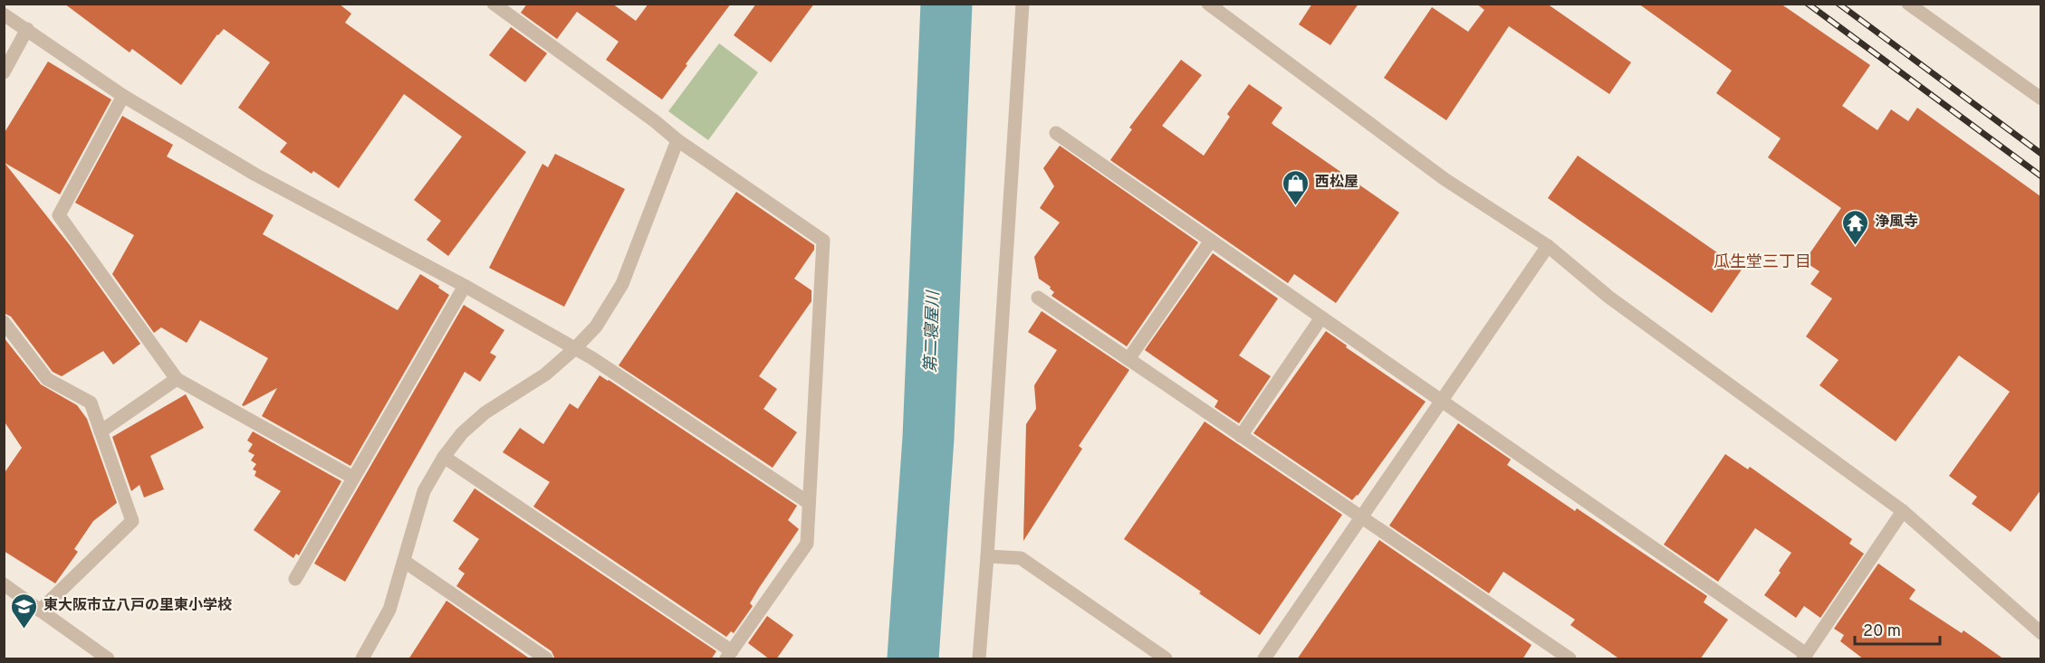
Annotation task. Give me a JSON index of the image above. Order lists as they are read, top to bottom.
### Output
{
  "districts": ["瓜生堂三丁目"],
  "water": ["第二寝屋川"],
  "places": {
    "shop": ["西松屋"],
    "temple": ["浄風寺"],
    "school or university": ["東大阪市立八戸の里東小学校"]
  },
  "scale_bar": "20 m"
}
